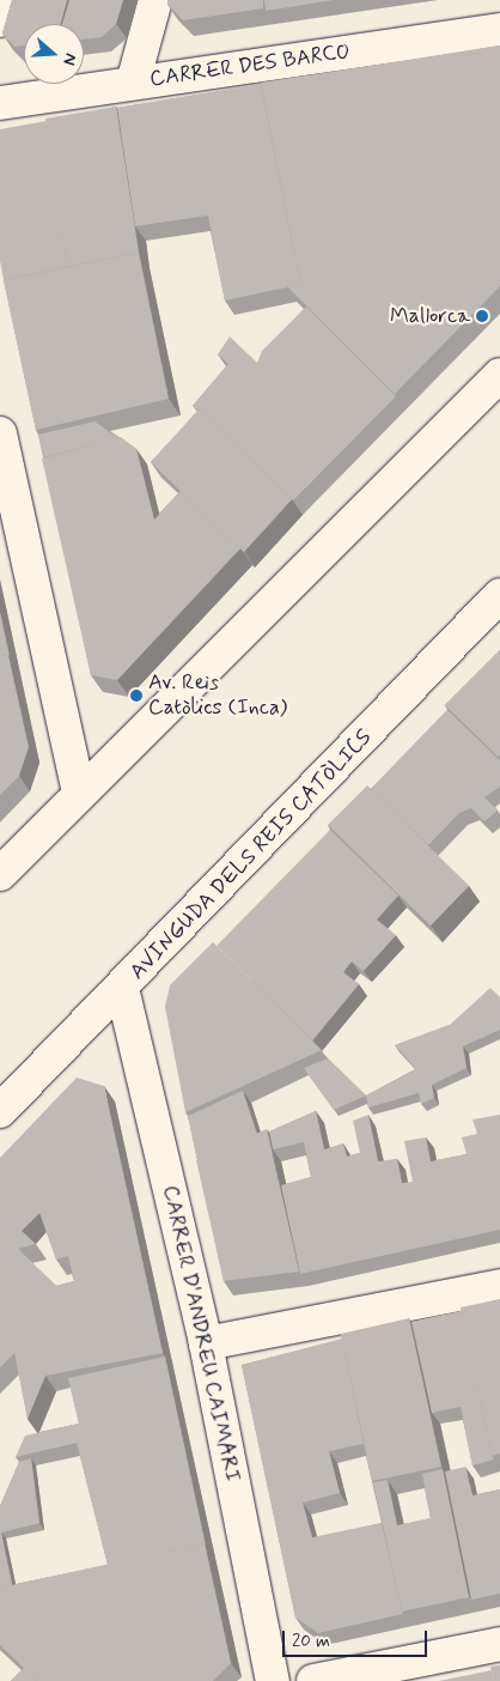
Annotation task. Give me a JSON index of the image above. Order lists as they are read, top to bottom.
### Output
{
  "streets": {
    "street": ["CARRER DES BARCO", "AVINGUDA DELS REIS CATÒLICS", "CARRER D'ANDREU CAIMARI"]
  },
  "crossings": [
    ["AVINGUDA DELS REIS CATÒLICS", "CARRER D'ANDREU CAIMARI"]
  ],
  "places": ["Mallorca", "Av. Reis Catòlics (Inca)"],
  "scale_bar": "20 m",
  "north": "right"
}
